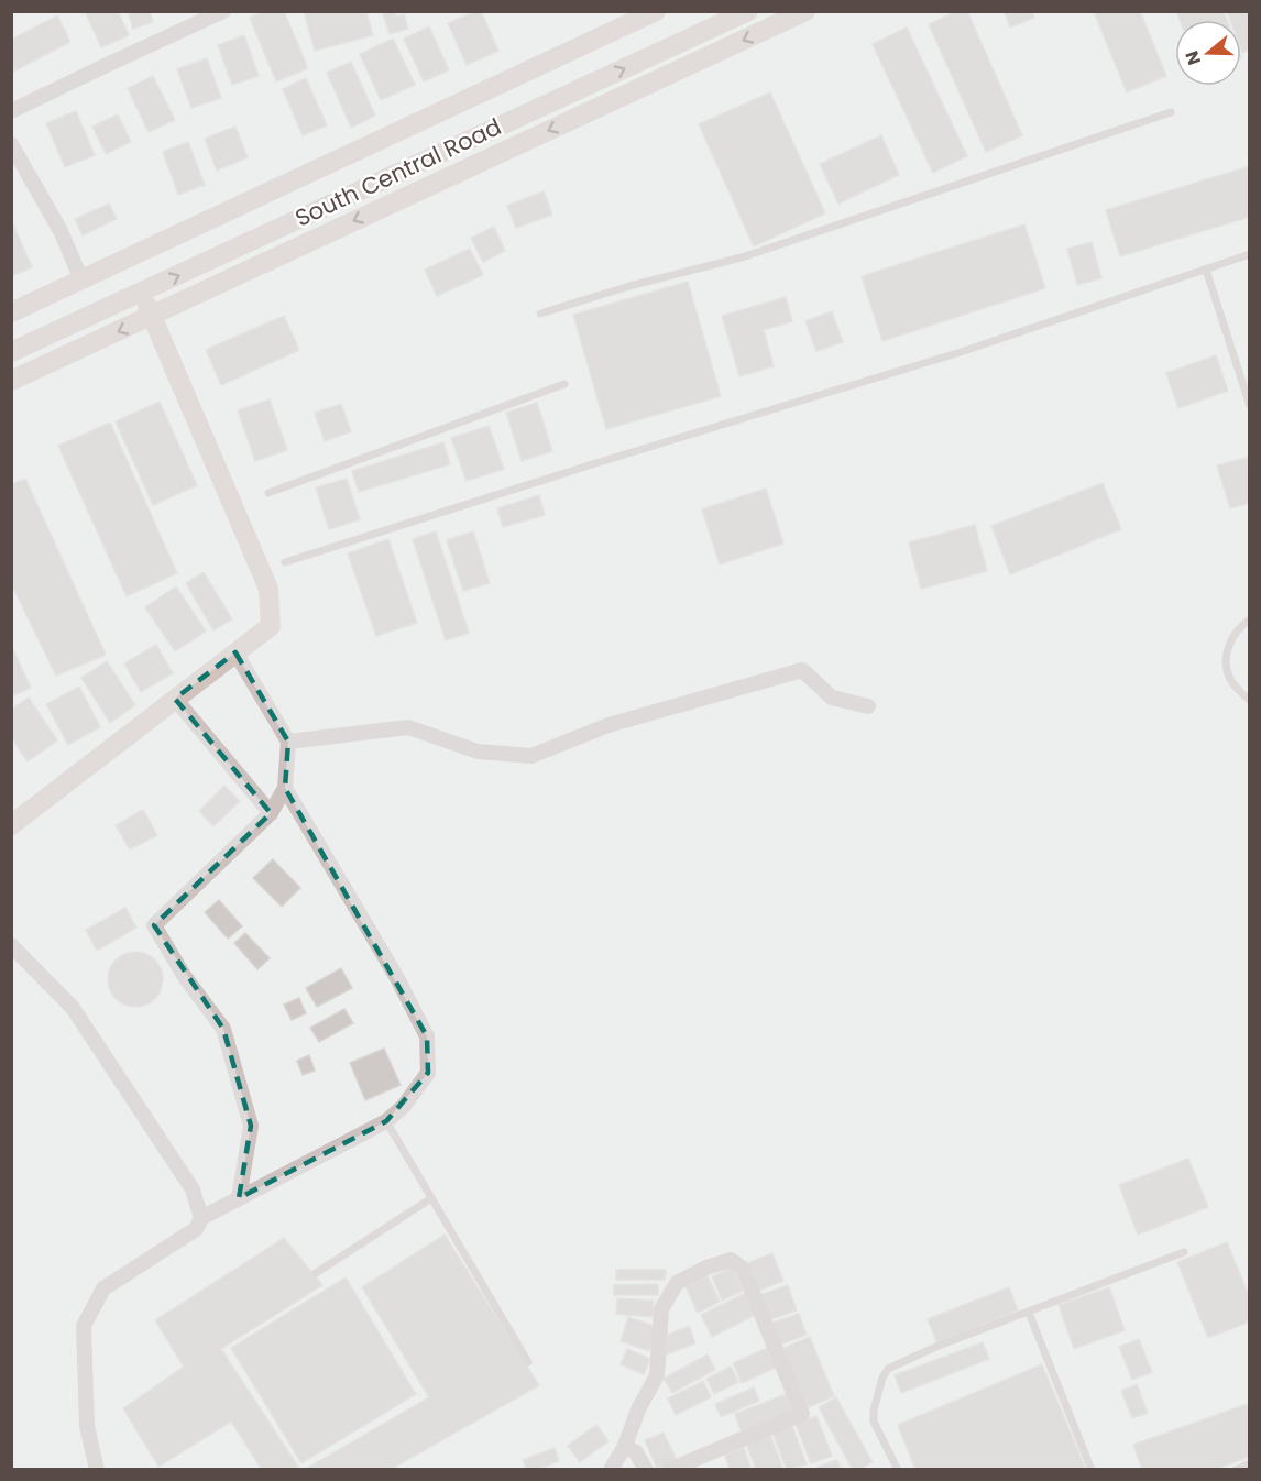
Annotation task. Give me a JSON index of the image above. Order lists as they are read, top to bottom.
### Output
{
  "streets": {
    "main road": ["South Central Road"]
  },
  "north": "left"
}
